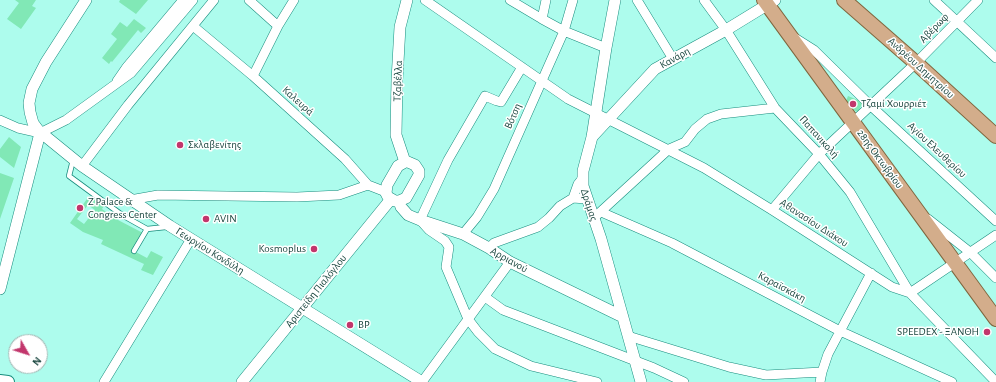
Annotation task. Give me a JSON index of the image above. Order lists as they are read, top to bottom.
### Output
{
  "streets": {
    "main road": ["Ανδρέου Δημητρίου", "28ης Οκτωβρίου"],
    "street": [
      "Αβέρωφ",
      "Κανάρη",
      "Τζαβέλλα",
      "Καλευρά",
      "Βότση",
      "Παπανικολή",
      "Αγίου Ελευθερίου",
      "Δράμας",
      "Αθανασίου Διάκου",
      "Γεωργίου Κονδύλη",
      "Αρριανού",
      "Καραϊσκάκη",
      "Αριστείδη Πιαλόγλου"
    ]
  },
  "crossings": [
    ["Αβέρωφ", "Ανδρέου Δημητρίου"],
    ["Αβέρωφ", "Παπανικολή"],
    ["Αβέρωφ", "Αγίου Ελευθερίου"],
    ["Αβέρωφ", "28ης Οκτωβρίου"],
    ["Αβέρωφ", "Αθανασίου Διάκου"],
    ["Κανάρη", "Παπανικολή"],
    ["Κανάρη", "28ης Οκτωβρίου"],
    ["Κανάρη", "Δράμας"],
    ["Κανάρη", "Αθανασίου Διάκου"],
    ["Τζαβέλλα", "Καλευρά"],
    ["Τζαβέλλα", "Αρριανού"],
    ["Τζαβέλλα", "Αριστείδη Πιαλόγλου"],
    ["Καλευρά", "Αρριανού"],
    ["Καλευρά", "Αριστείδη Πιαλόγλου"],
    ["Βότση", "Αθανασίου Διάκου"],
    ["Βότση", "Αρριανού"],
    ["Παπανικολή", "Αθανασίου Διάκου"],
    ["Αγίου Ελευθερίου", "28ης Οκτωβρίου"],
    ["Δράμας", "Αθανασίου Διάκου"],
    ["Δράμας", "Αρριανού"],
    ["Δράμας", "Καραϊσκάκη"],
    ["Γεωργίου Κονδύλη", "Αριστείδη Πιαλόγλου"],
    ["Αρριανού", "Αριστείδη Πιαλόγλου"]
  ],
  "places": [
    "Τζαμί Χουρριέτ",
    "Σκλαβενίτης",
    "Z Palace & Congress Center",
    "AVIN",
    "Kosmoplus",
    "BP",
    "SPEEDEX - ΞΑΝΘΗ"
  ],
  "north": "bottom right"
}
